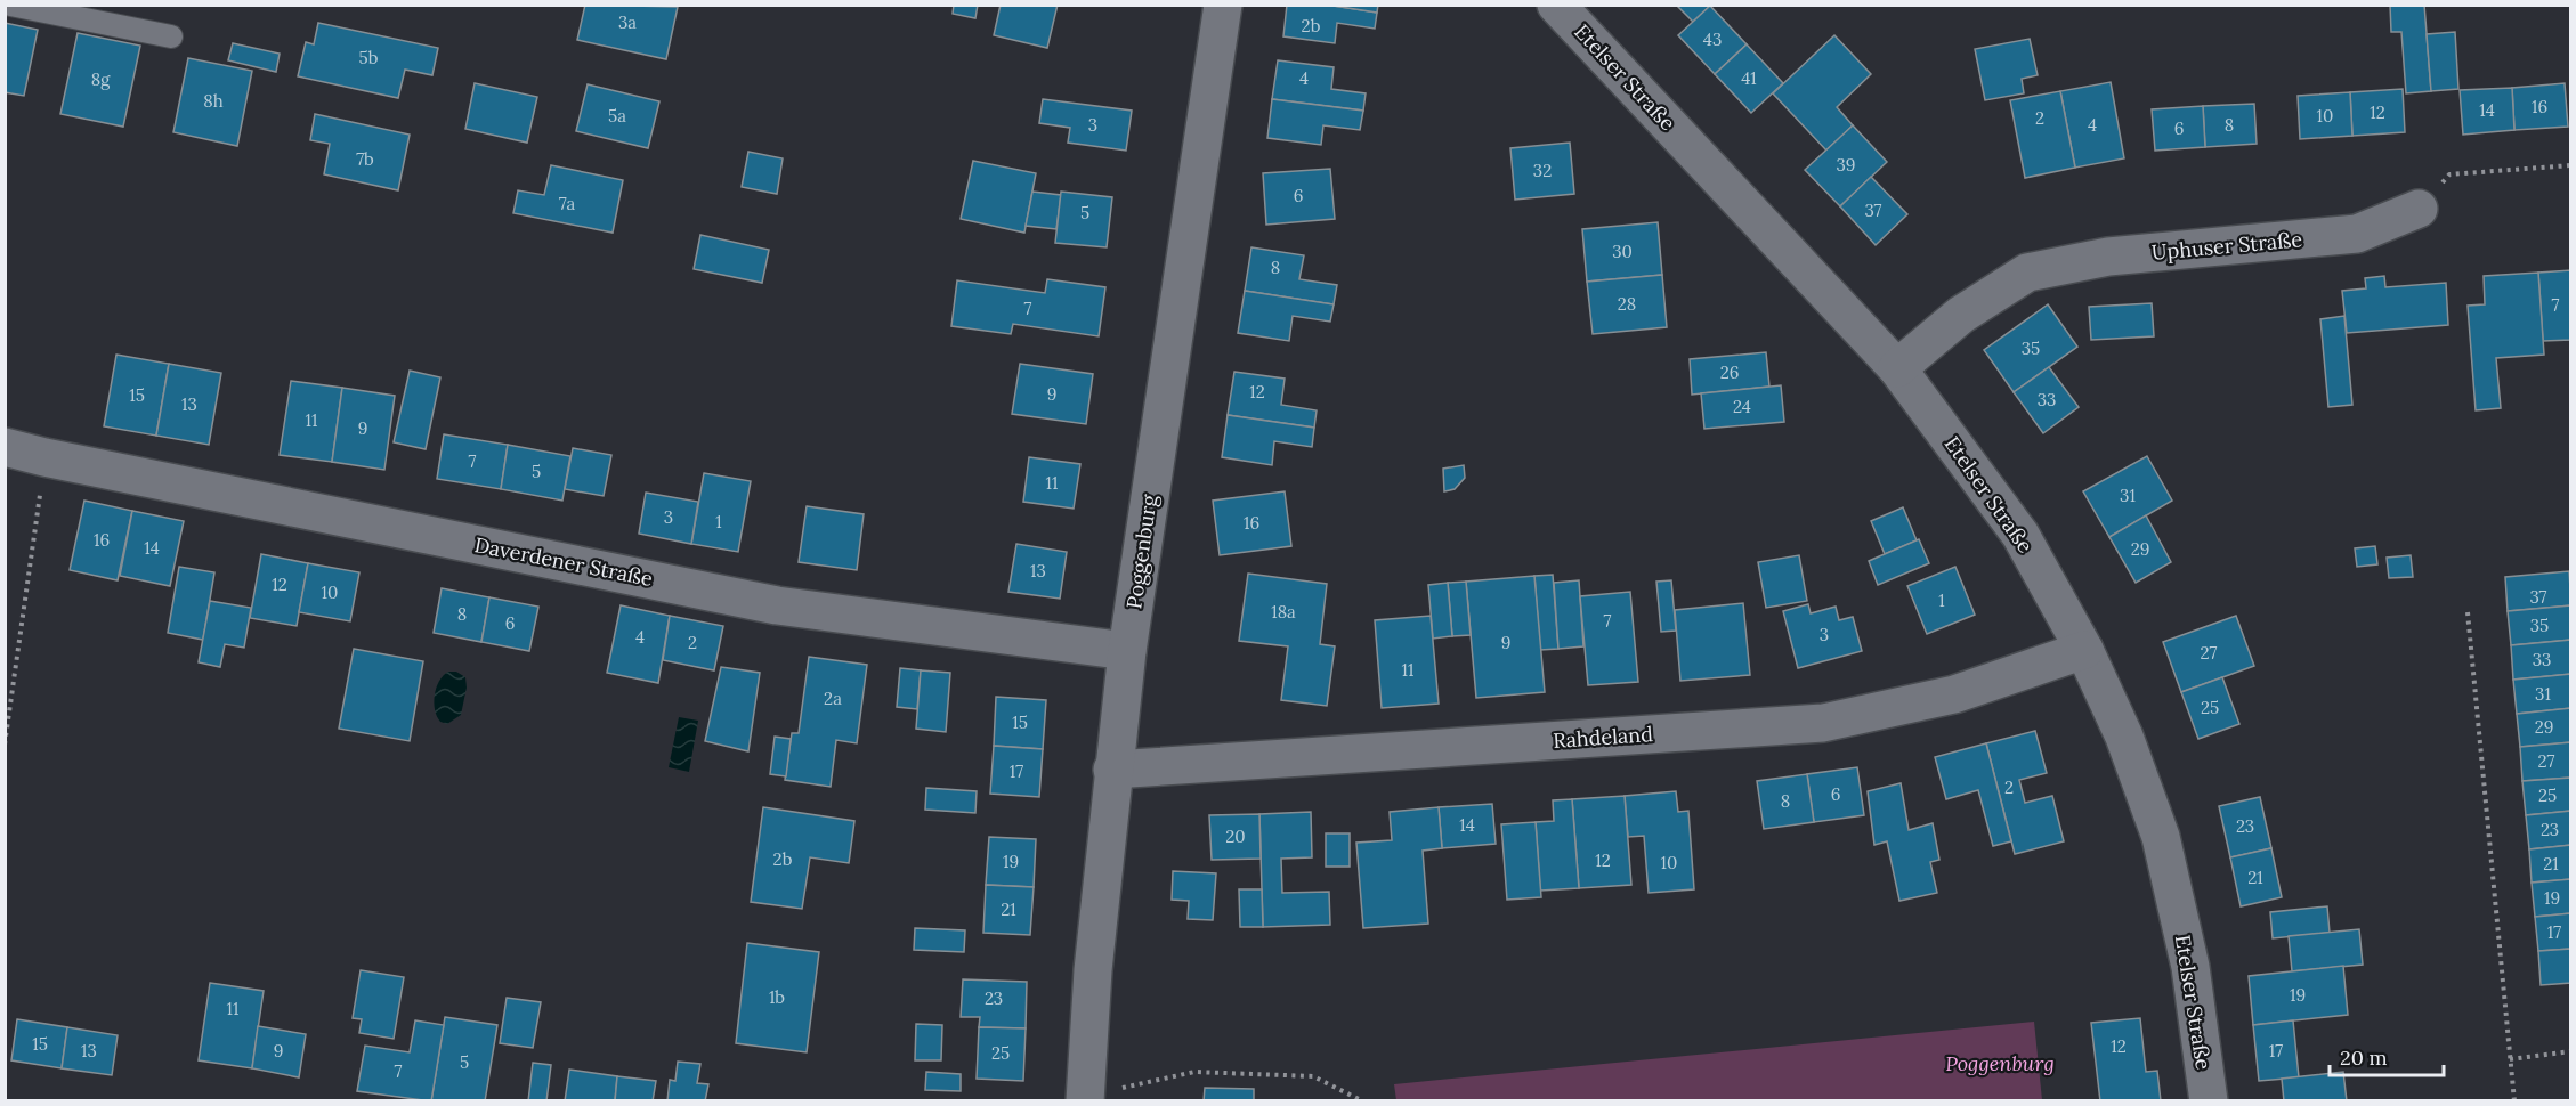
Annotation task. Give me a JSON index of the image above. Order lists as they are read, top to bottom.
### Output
{
  "streets": {
    "street": [
      "Etelser Straße",
      "Uphuser Straße",
      "Poggenburg",
      "Daverdener Straße",
      "Rahdeland"
    ]
  },
  "crossings": [
    ["Etelser Straße", "Uphuser Straße"],
    ["Etelser Straße", "Rahdeland"],
    ["Poggenburg", "Daverdener Straße"],
    ["Poggenburg", "Rahdeland"]
  ],
  "parks": ["Poggenburg"],
  "house_numbers": [
    "3a",
    "2b",
    "43",
    "5b",
    "4",
    "41",
    "8g",
    "8h",
    "16",
    "14",
    "12",
    "5a",
    "10",
    "2",
    "3",
    "4",
    "8",
    "6",
    "7b",
    "39",
    "32",
    "6",
    "7a",
    "37",
    "5",
    "30",
    "8",
    "28",
    "7",
    "7",
    "35",
    "26",
    "12",
    "9",
    "15",
    "33",
    "13",
    "24",
    "11",
    "9",
    "7",
    "5",
    "11",
    "31",
    "3",
    "1",
    "16",
    "16",
    "14",
    "29",
    "13",
    "12",
    "10",
    "37",
    "1",
    "18a",
    "8",
    "7",
    "6",
    "35",
    "3",
    "4",
    "2",
    "9",
    "27",
    "33",
    "11",
    "31",
    "2a",
    "25",
    "15",
    "29",
    "27",
    "17",
    "2",
    "6",
    "25",
    "8",
    "14",
    "23",
    "23",
    "20",
    "2b",
    "12",
    "19",
    "10",
    "21",
    "21",
    "19",
    "21",
    "17",
    "19",
    "1b",
    "23",
    "11",
    "15",
    "12",
    "13",
    "9",
    "17",
    "25",
    "5",
    "7"
  ],
  "scale_bar": "20 m"
}
